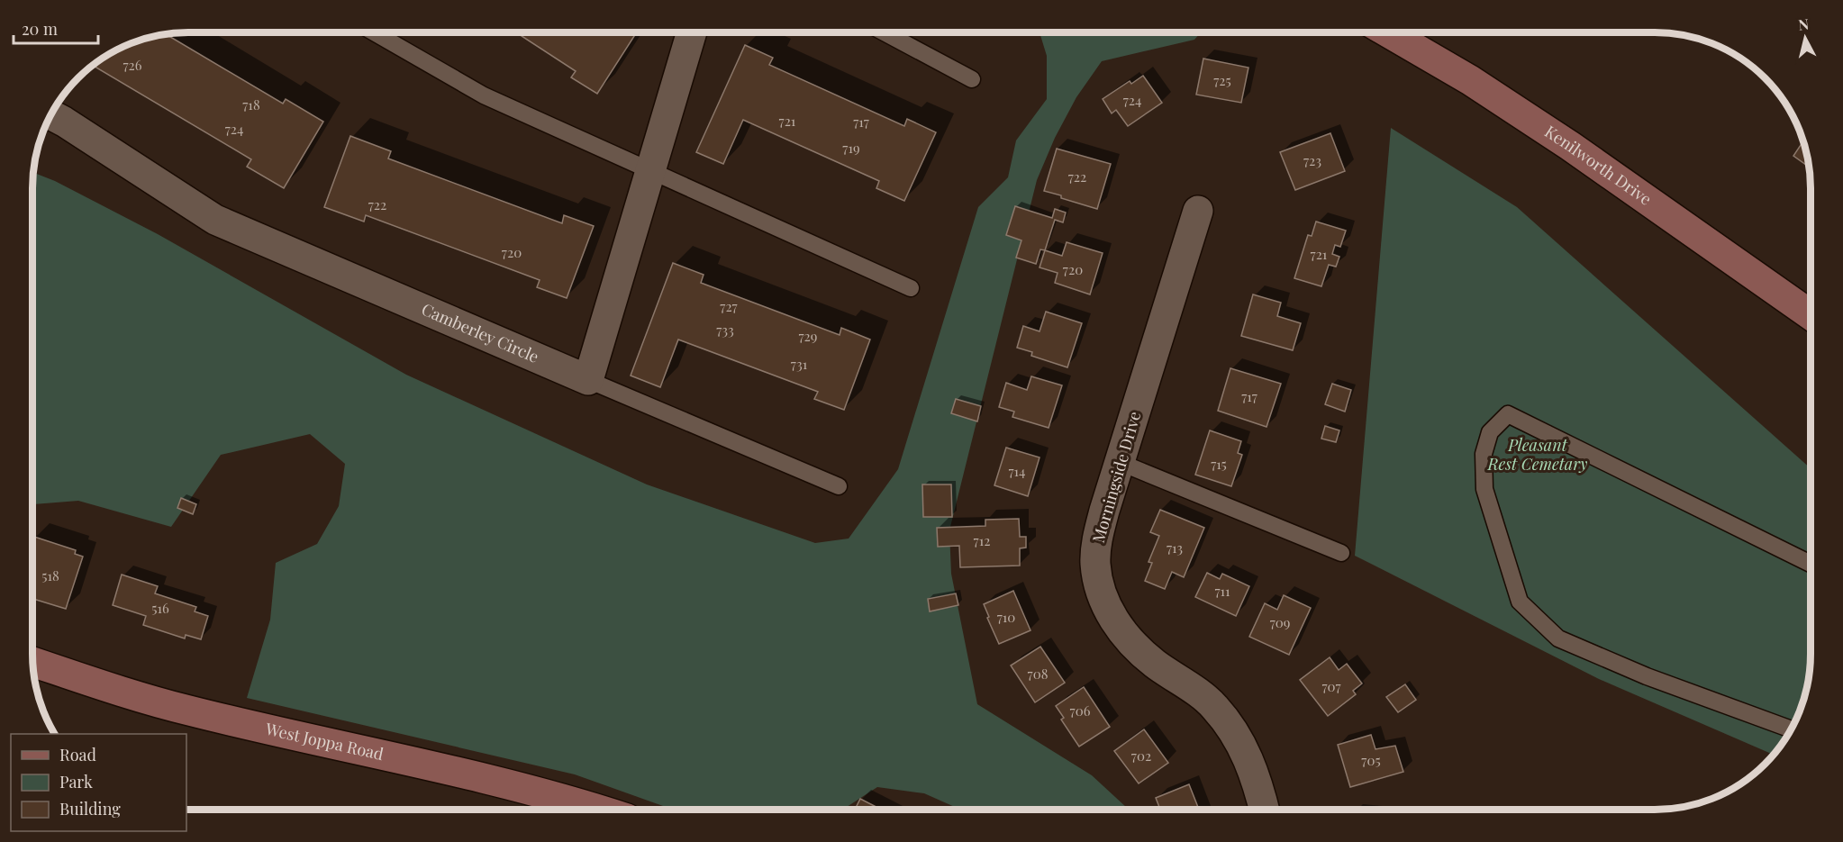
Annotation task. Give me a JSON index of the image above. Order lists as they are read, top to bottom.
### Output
{
  "streets": {
    "street": [
      "Kenilworth Drive",
      "Camberley Circle",
      "Morningside Drive",
      "West Joppa Road"
    ]
  },
  "parks": ["Pleasant Rest Cemetary"],
  "house_numbers": [
    "726",
    "725",
    "724",
    "718",
    "721",
    "717",
    "724",
    "719",
    "723",
    "722",
    "722",
    "720",
    "721",
    "720",
    "727",
    "733",
    "729",
    "731",
    "717",
    "715",
    "714",
    "712",
    "713",
    "518",
    "711",
    "516",
    "710",
    "709",
    "708",
    "707",
    "706",
    "702",
    "705"
  ],
  "legend": ["Road", "Park", "Building"],
  "scale_bar": "20 m",
  "north": "top"
}
